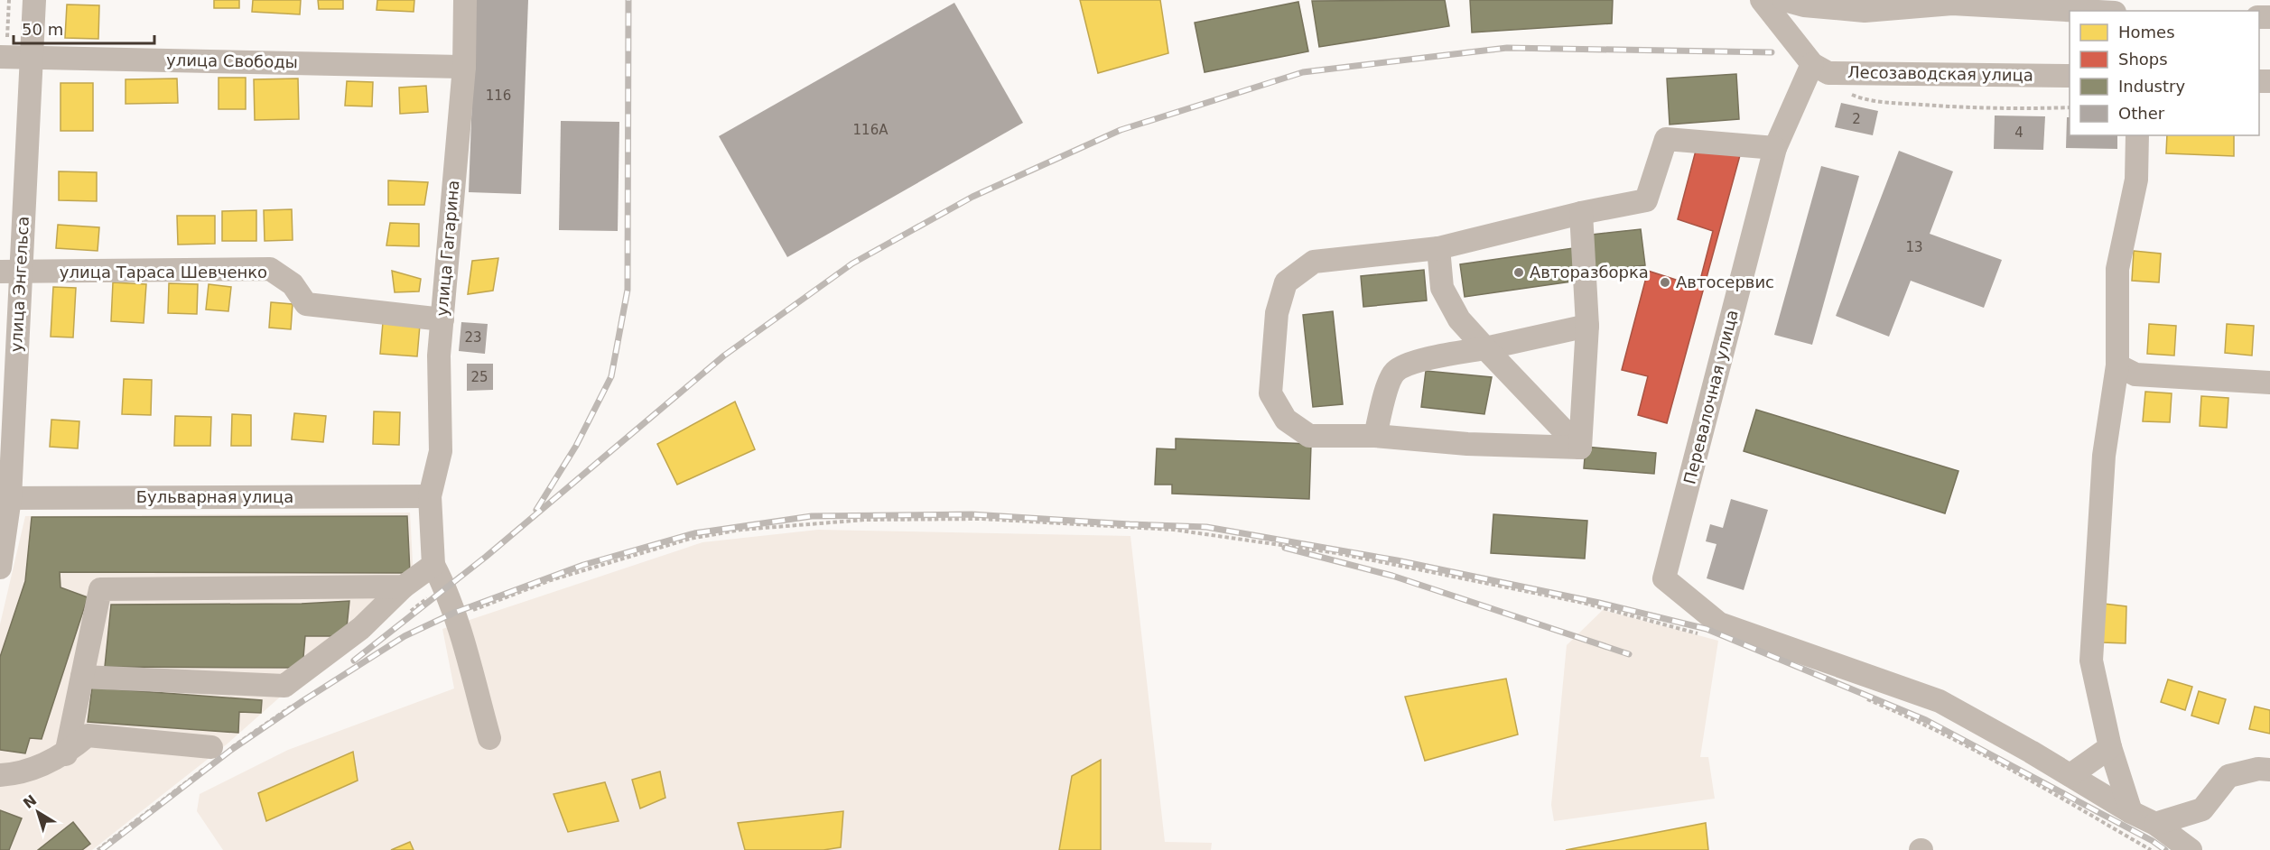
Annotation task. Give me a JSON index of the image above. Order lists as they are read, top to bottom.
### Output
{
  "streets": {
    "street": [
      "улица Свободы",
      "Лесозаводская улица",
      "улица Гагарина",
      "улица Тараса Шевченко",
      "улица Энгельса",
      "Перевалочная улица",
      "Бульварная улица"
    ]
  },
  "crossings": [
    ["улица Свободы", "улица Гагарина"],
    ["улица Свободы", "улица Энгельса"],
    ["Лесозаводская улица", "Перевалочная улица"],
    ["улица Гагарина", "улица Тараса Шевченко"],
    ["улица Гагарина", "Бульварная улица"],
    ["улица Тараса Шевченко", "улица Энгельса"],
    ["улица Энгельса", "Бульварная улица"]
  ],
  "places": ["Авторазборка", "Автосервис"],
  "house_numbers": [
    "116",
    "2",
    "116А",
    "4",
    "13",
    "23",
    "25"
  ],
  "legend": [
    "Homes",
    "Shops",
    "Industry",
    "Other"
  ],
  "scale_bar": "50 m",
  "north": "top left"
}
